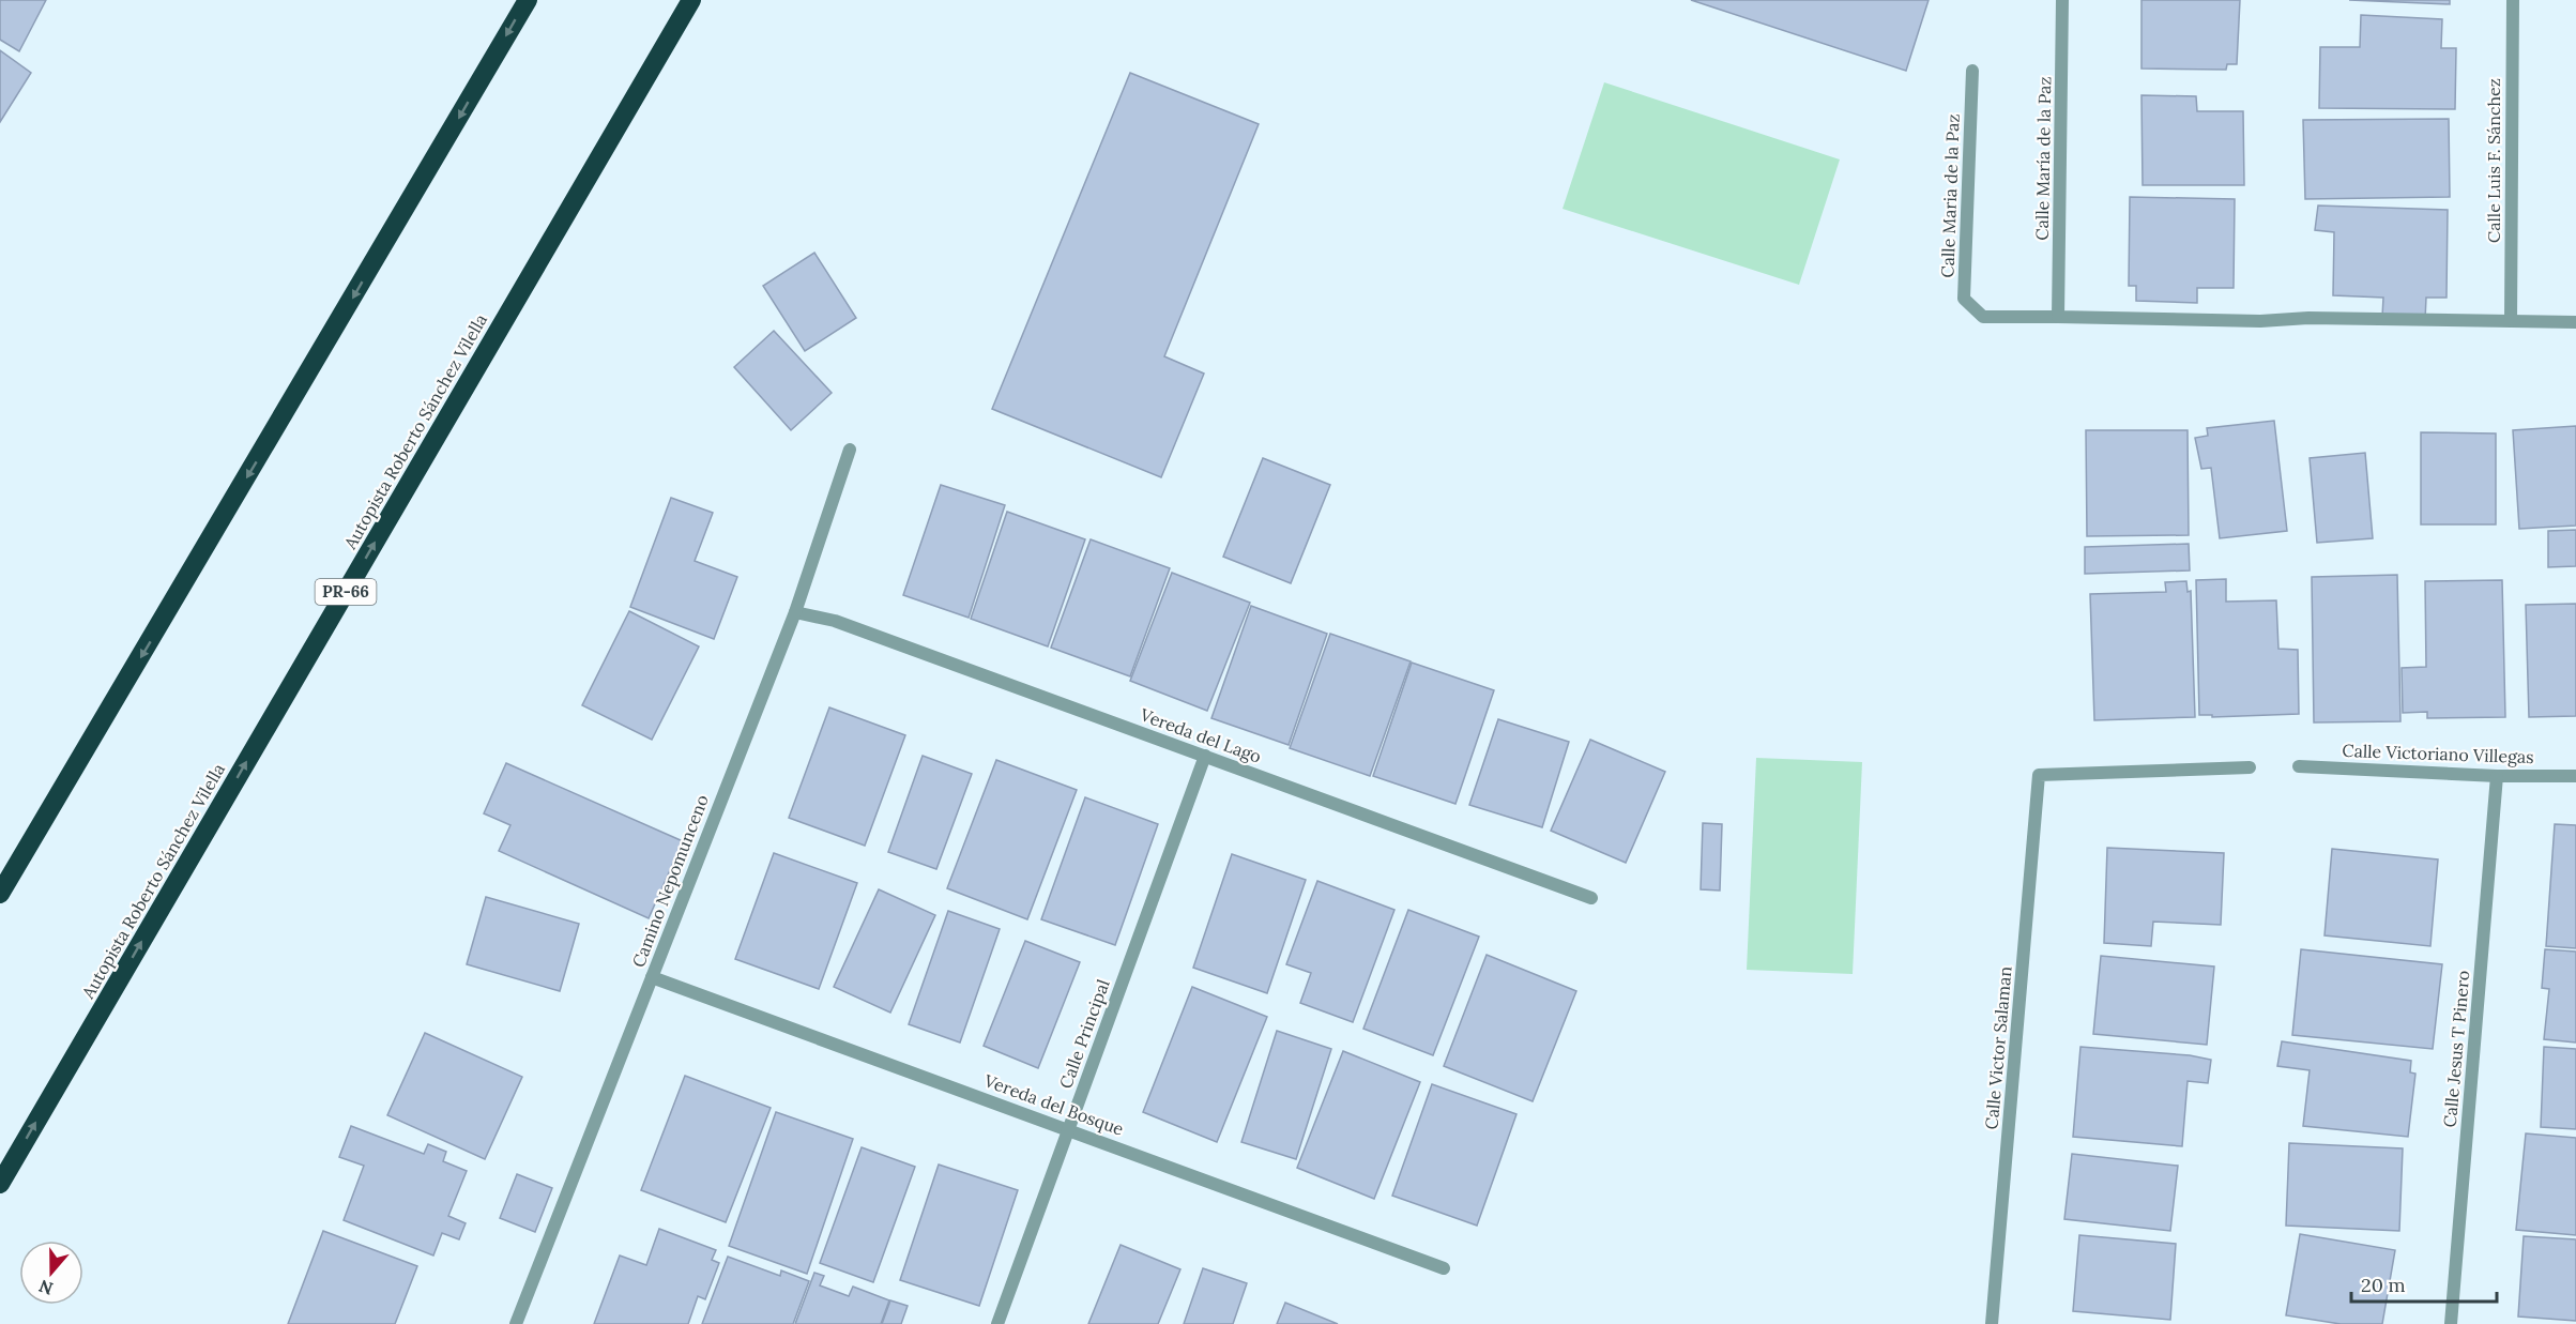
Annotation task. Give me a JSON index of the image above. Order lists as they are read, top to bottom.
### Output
{
  "streets": {
    "highway": ["Autopista Roberto Sánchez Vilella", "PR-66"],
    "street": [
      "Calle María de la Paz",
      "Calle Luis F. Sánchez",
      "Calle Maria de la Paz",
      "Vereda del Lago",
      "Calle Victoriano Villegas",
      "Camino Nepomunceno",
      "Calle Principal",
      "Calle Victor Salaman",
      "Calle Jesus T Pinero",
      "Vereda del Bosque"
    ]
  },
  "crossings": [
    ["Calle María de la Paz", "Calle Maria de la Paz"],
    ["Calle Luis F. Sánchez", "Calle Maria de la Paz"],
    ["Vereda del Lago", "Camino Nepomunceno"],
    ["Vereda del Lago", "Calle Principal"],
    ["Calle Victoriano Villegas", "Calle Jesus T Pinero"],
    ["Camino Nepomunceno", "Vereda del Bosque"],
    ["Calle Principal", "Vereda del Bosque"]
  ],
  "scale_bar": "20 m",
  "north": "bottom"
}
